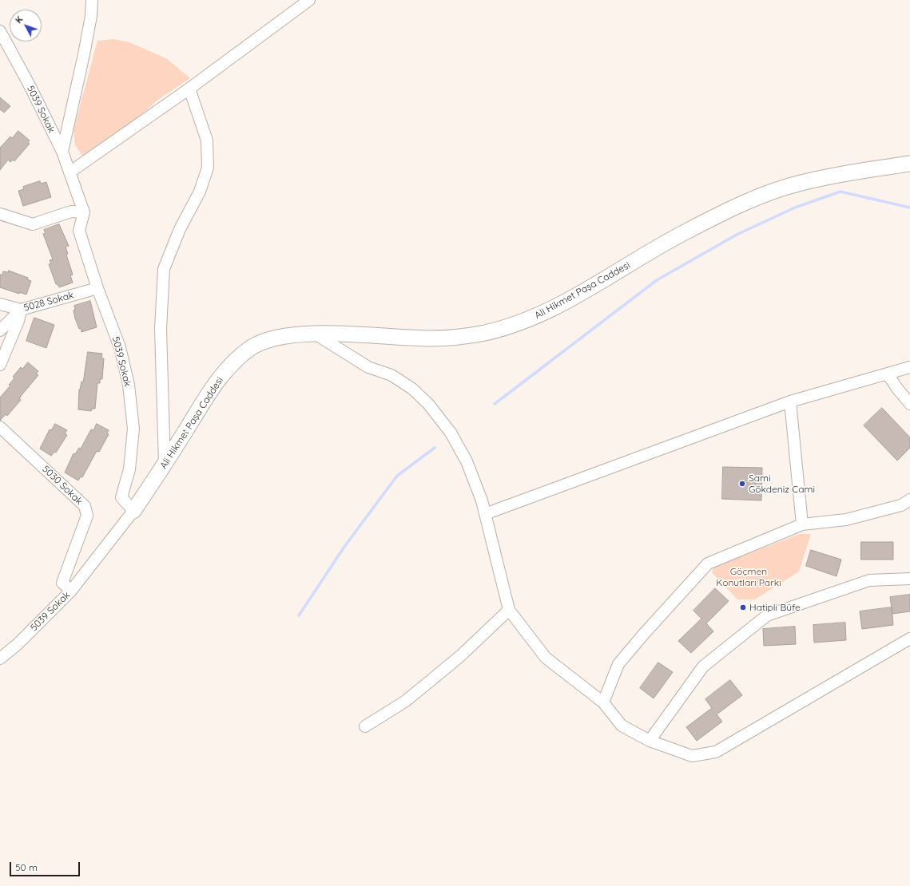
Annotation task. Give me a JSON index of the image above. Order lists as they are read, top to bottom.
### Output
{
  "streets": {
    "main road": ["Ali Hikmet Paşa Caddesi"],
    "street": ["5039 Sokak", "5028 Sokak", "5030 Sokak"]
  },
  "crossings": [
    ["5039 Sokak", "Ali Hikmet Paşa Caddesi"],
    ["5039 Sokak", "5028 Sokak"],
    ["5039 Sokak", "5030 Sokak"]
  ],
  "parks": ["Göçmen Konutları Parkı"],
  "places": ["Sami Gökdeniz Cami", "Hatipli Büfe"],
  "scale_bar": "50 m",
  "north": "top left"
}
